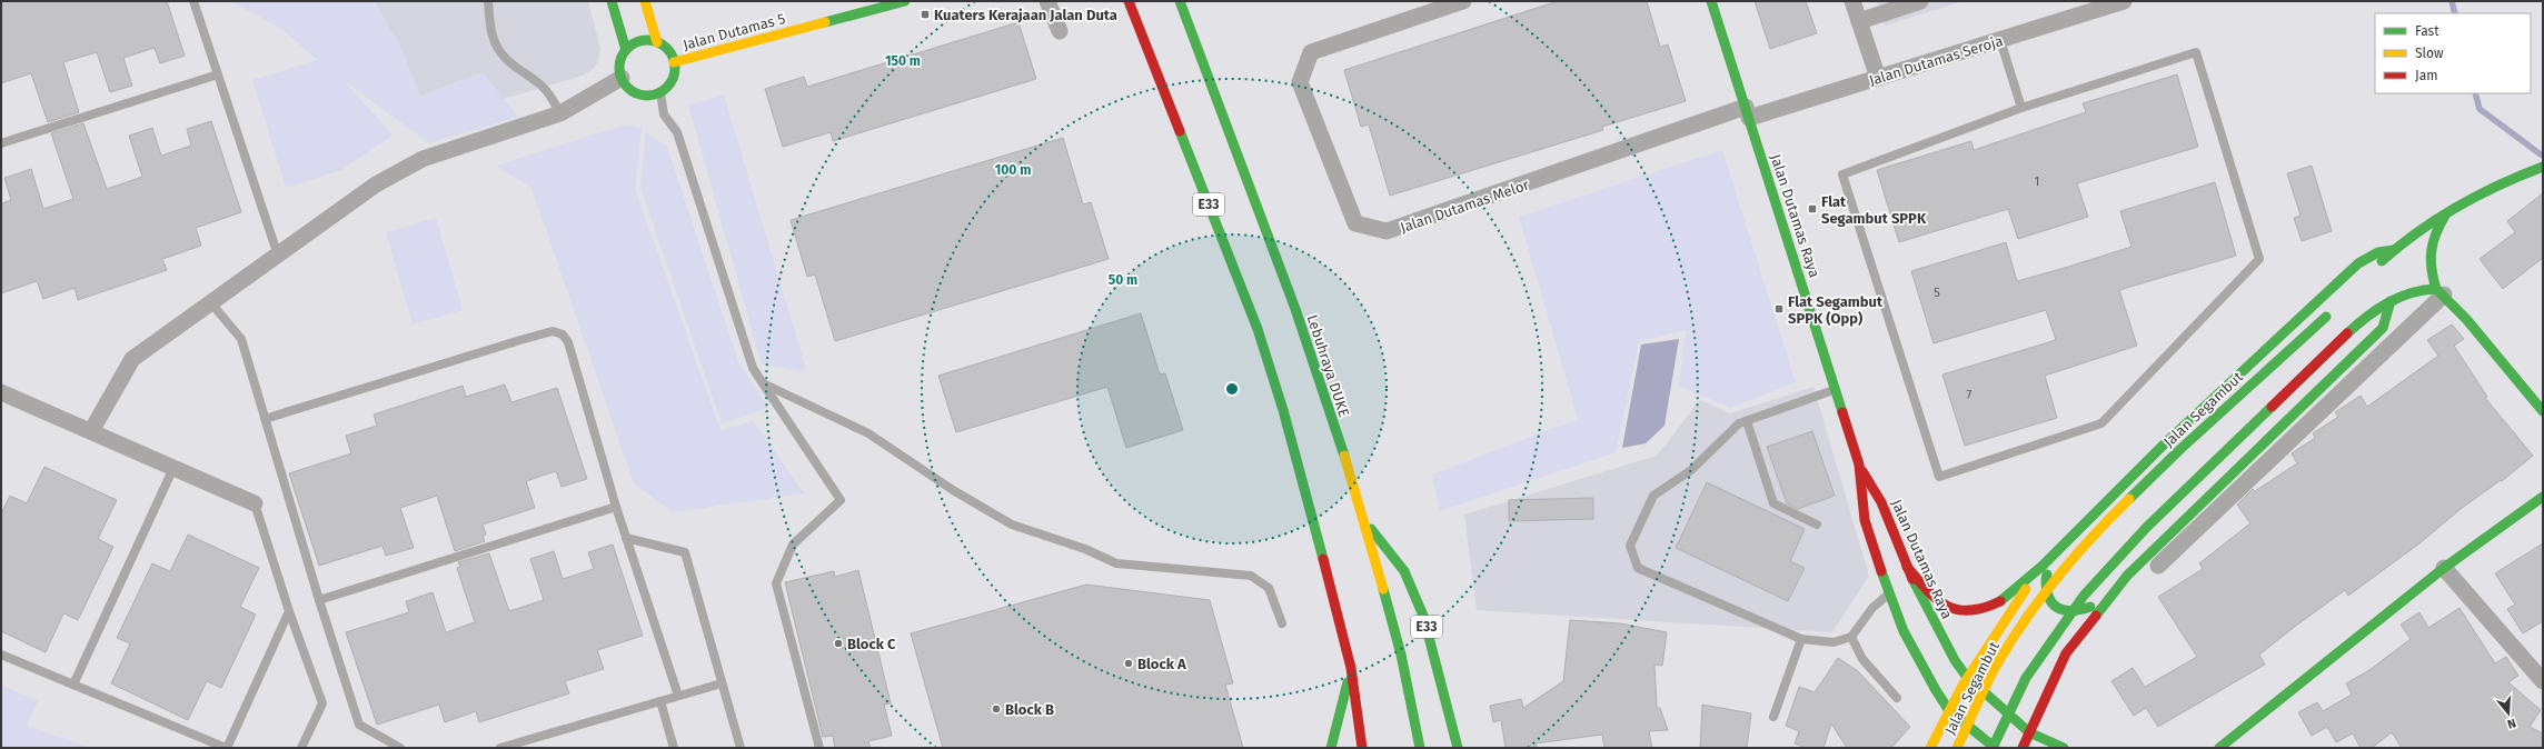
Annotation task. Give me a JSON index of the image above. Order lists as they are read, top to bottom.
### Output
{
  "streets": {
    "main road": [
      "Jalan Dutamas 5",
      "E33",
      "Jalan Dutamas Raya",
      "Lebuhraya DUKE",
      "Jalan Segambut"
    ],
    "street": ["Jalan Dutamas Seroja", "Jalan Dutamas Melor"]
  },
  "crossings": [
    ["Jalan Dutamas Seroja", "Jalan Dutamas Melor"],
    ["Jalan Dutamas Seroja", "Jalan Dutamas Raya"],
    ["E33", "Lebuhraya DUKE"],
    ["Jalan Dutamas Melor", "Jalan Dutamas Raya"]
  ],
  "places": {
    "transit": ["Kuaters Kerajaan Jalan Duta", "Flat Segambut SPPK", "Flat Segambut SPPK (Opp)"],
    "other": ["Block C", "Block A", "Block B"]
  },
  "house_numbers": ["1", "5", "7"],
  "legend": ["Fast", "Slow", "Jam"],
  "north": "bottom",
  "rings": ["150 m", "100 m", "50 m"]
}
